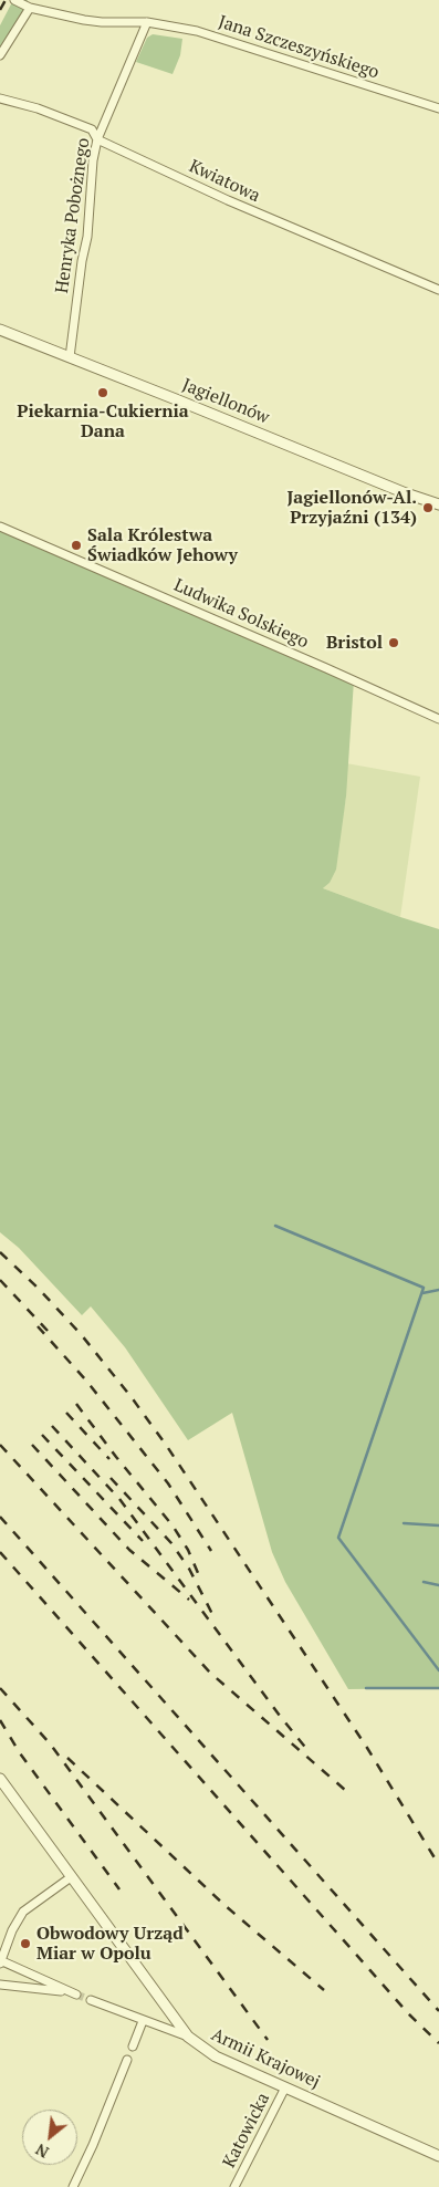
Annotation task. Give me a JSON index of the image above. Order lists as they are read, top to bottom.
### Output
{
  "streets": {
    "street": [
      "Jana Szczeszyńskiego",
      "Kwiatowa",
      "Henryka Pobożnego",
      "Jagiellonów",
      "Ludwika Solskiego",
      "Armii Krajowej",
      "Katowicka"
    ]
  },
  "crossings": [
    ["Jana Szczeszyńskiego", "Henryka Pobożnego"],
    ["Kwiatowa", "Henryka Pobożnego"],
    ["Henryka Pobożnego", "Jagiellonów"],
    ["Armii Krajowej", "Katowicka"]
  ],
  "places": [
    "Piekarnia-Cukiernia Dana",
    "Jagiellonów-Al. Przyjaźni (134)",
    "Sala Królestwa Świadków Jehowy",
    "Bristol",
    "Obwodowy Urząd Miar w Opolu"
  ],
  "north": "bottom left"
}
